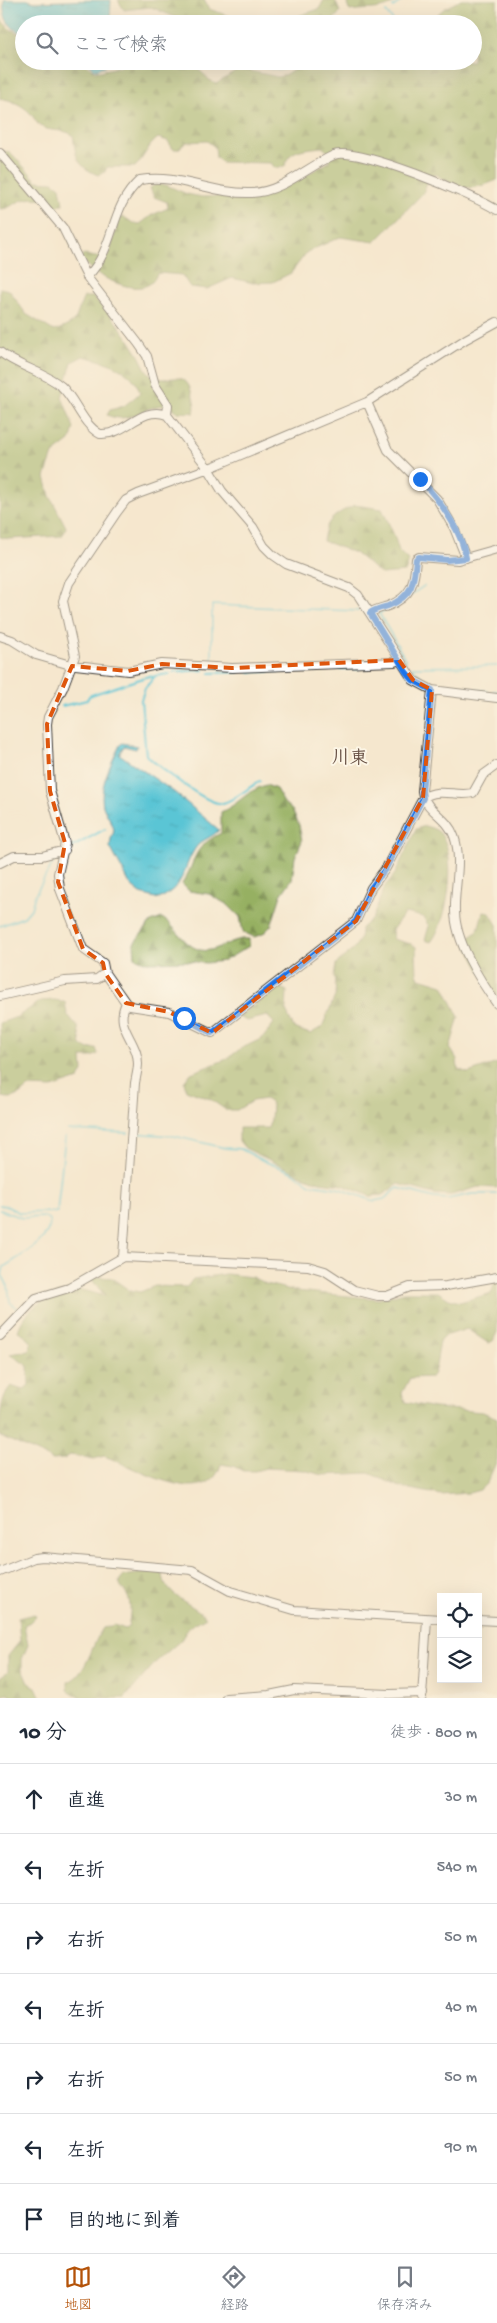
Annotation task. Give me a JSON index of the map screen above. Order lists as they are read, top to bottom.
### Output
{
  "districts": ["川東"],
  "page": {
    "search": "ここで検索",
    "heading": ["10 分", "徒歩 · 800 m"],
    "list": [
      ["直進", "30 m"],
      ["左折", "540 m"],
      ["右折", "50 m"],
      ["左折", "40 m"],
      ["右折", "50 m"],
      ["左折", "90 m"],
      "目的地に到着"
    ],
    "nav": ["地図", "経路", "保存済み"]
  }
}
